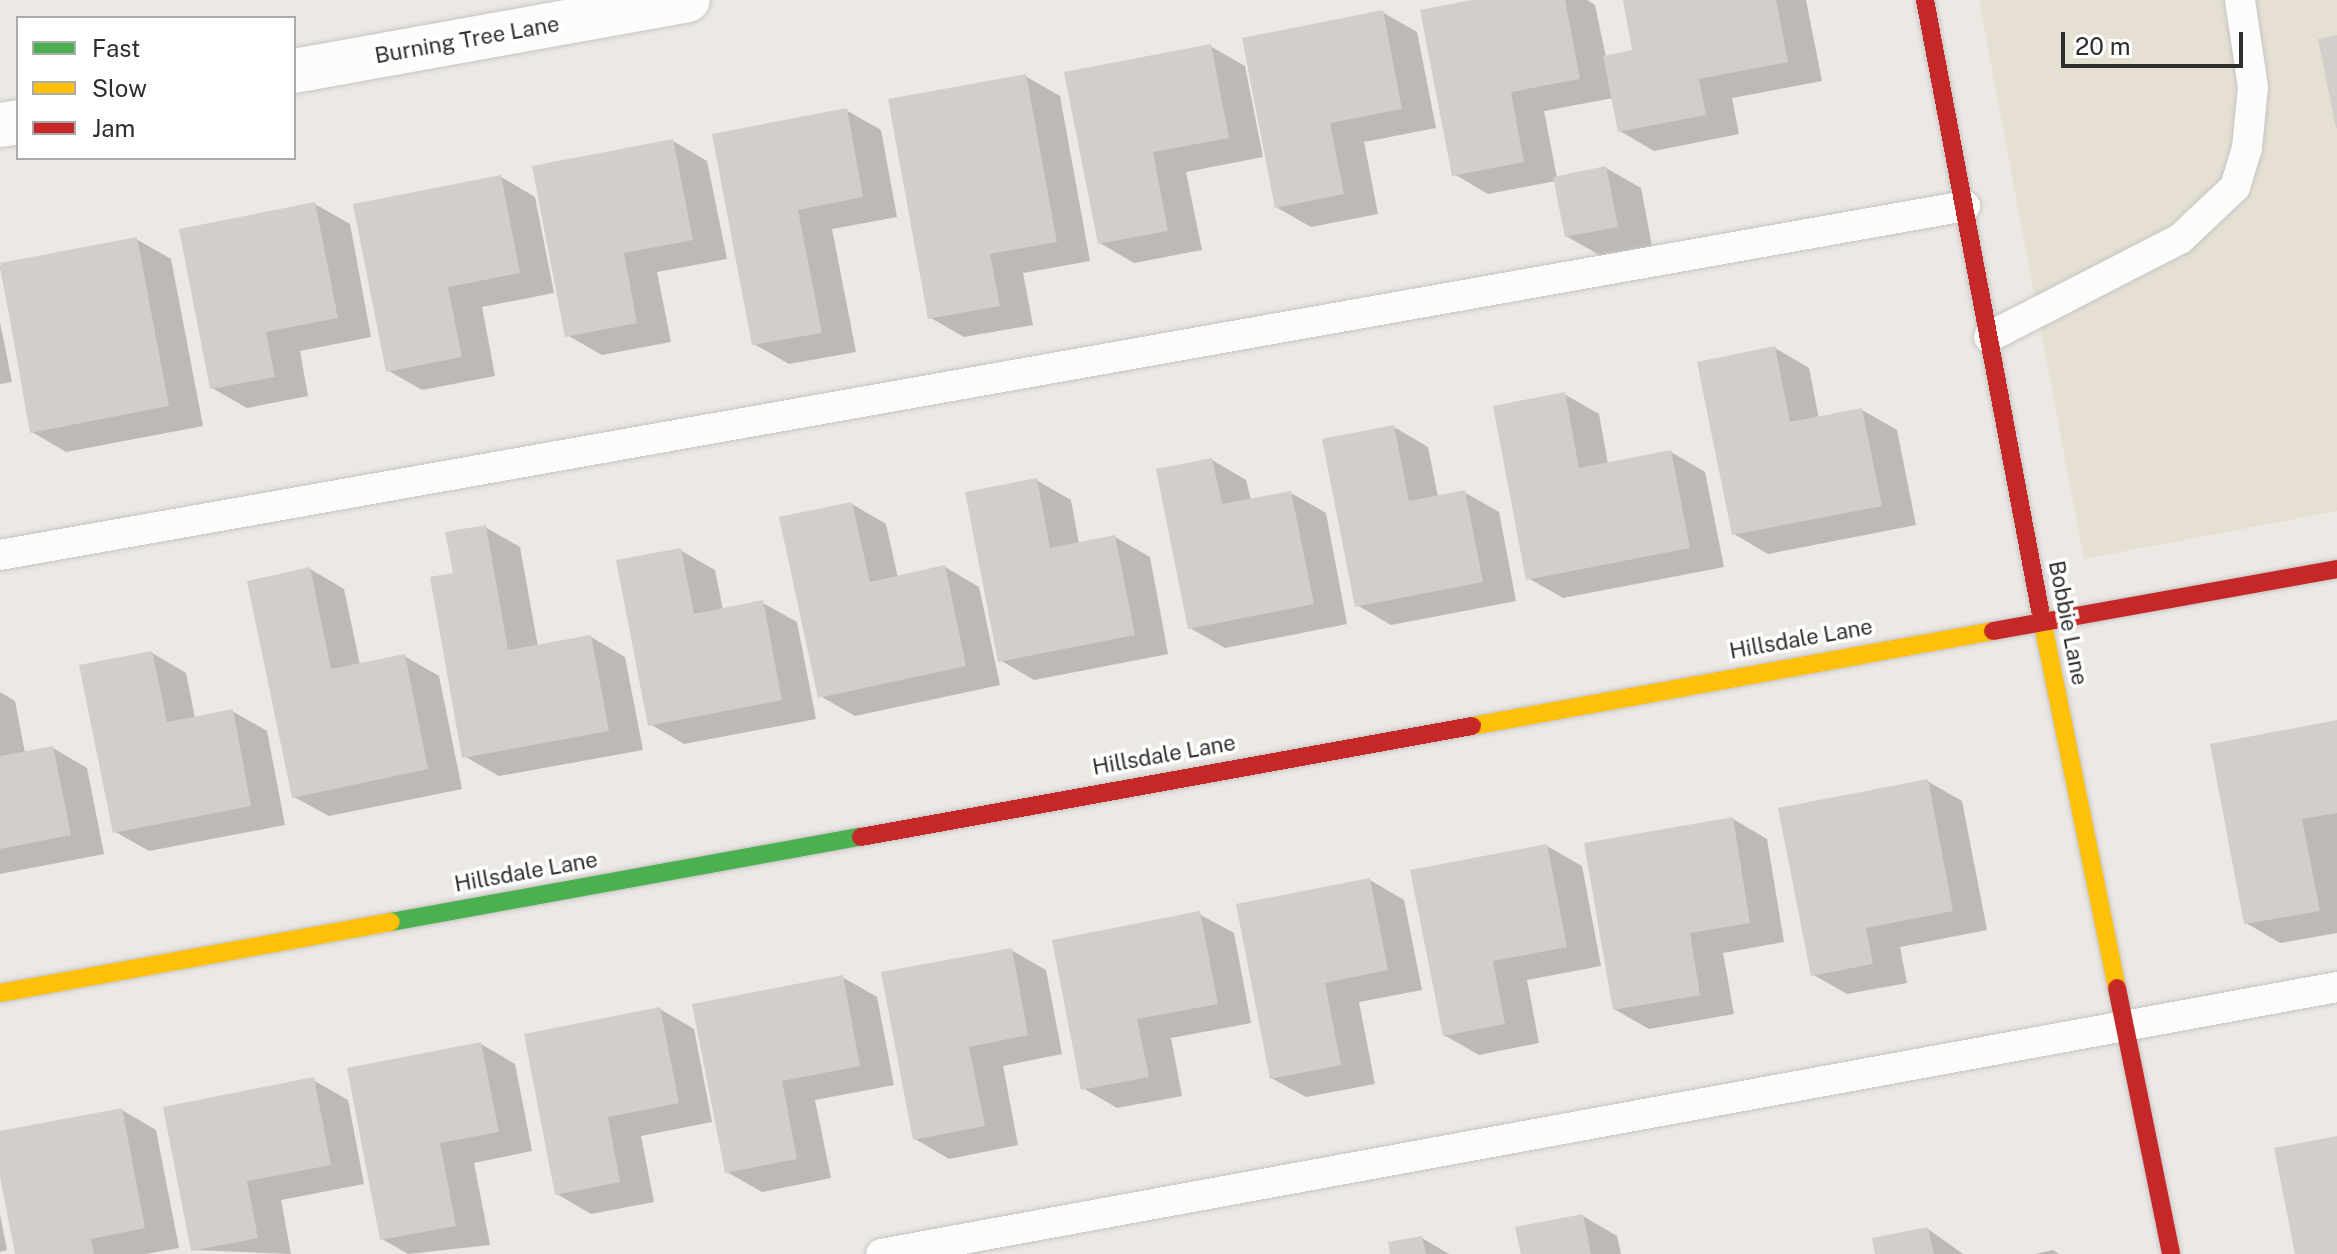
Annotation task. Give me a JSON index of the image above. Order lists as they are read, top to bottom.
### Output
{
  "streets": {
    "street": ["Burning Tree Lane", "Bobbie Lane", "Hillsdale Lane"]
  },
  "crossings": [
    ["Bobbie Lane", "Hillsdale Lane"]
  ],
  "legend": ["Fast", "Slow", "Jam"],
  "scale_bar": "20 m"
}
